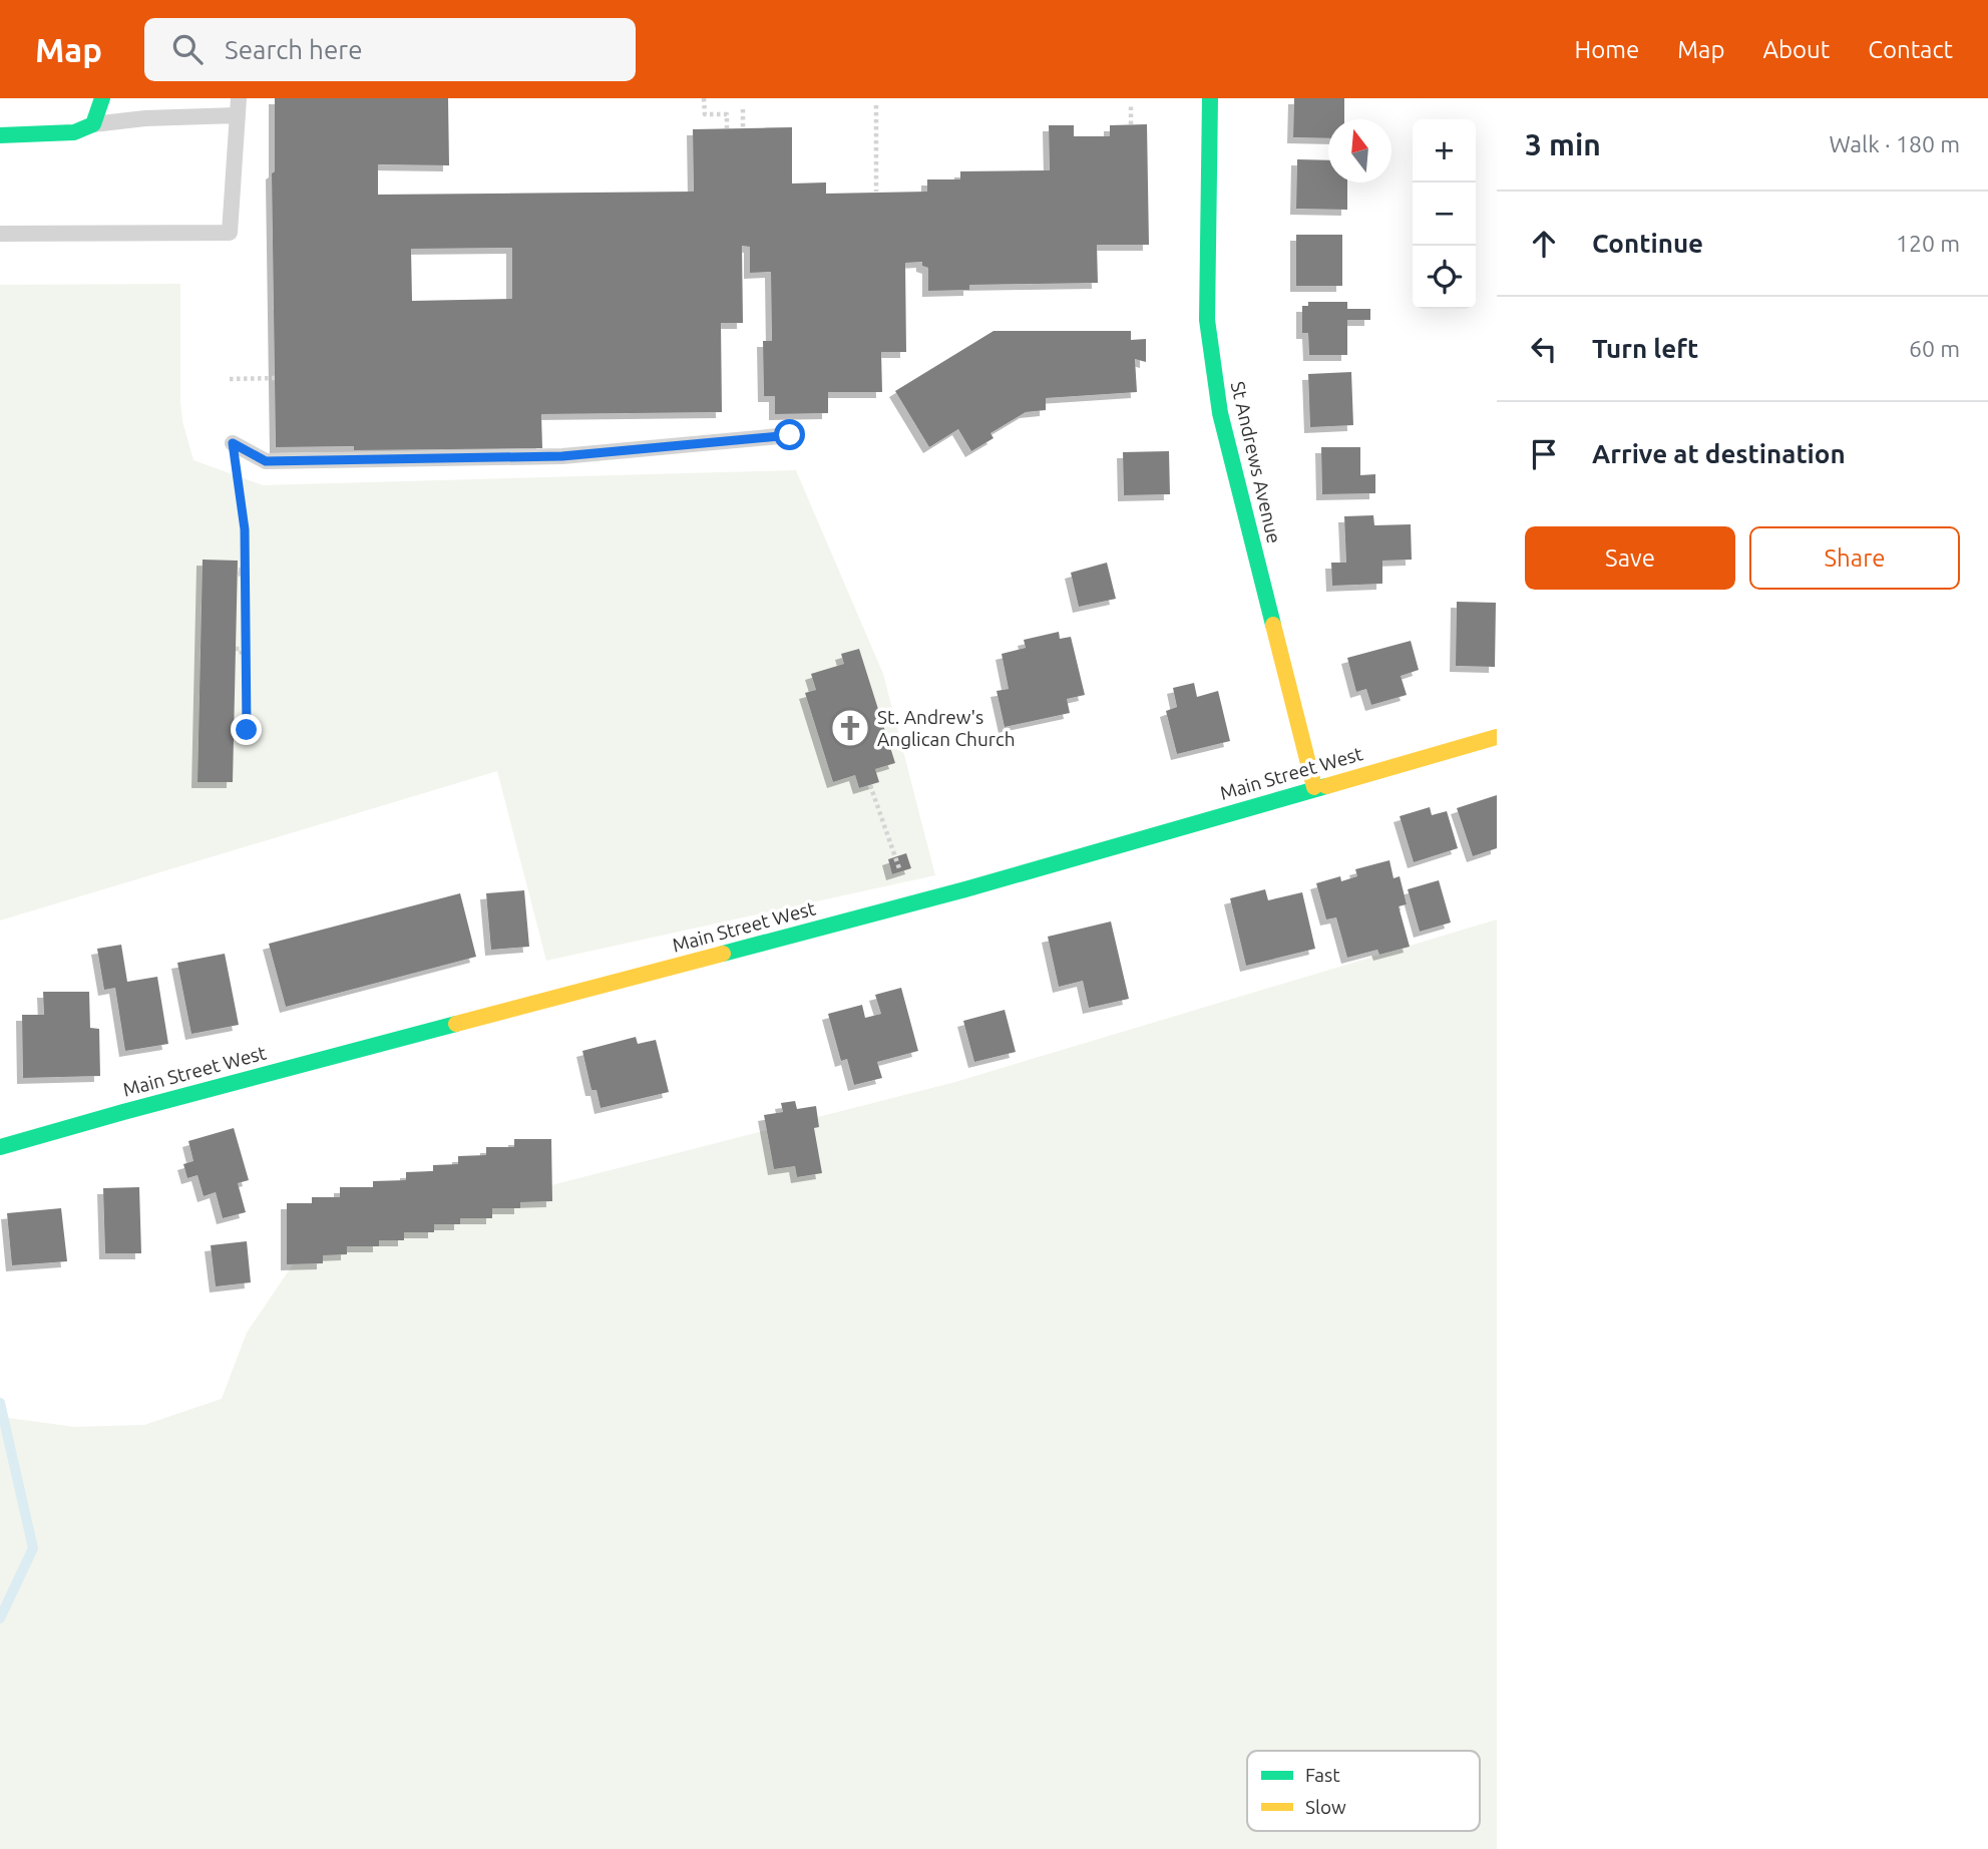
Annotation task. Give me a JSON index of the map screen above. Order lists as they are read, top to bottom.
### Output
{
  "streets": {
    "main road": ["St Andrews Avenue", "Main Street West"]
  },
  "crossings": [
    ["St Andrews Avenue", "Main Street West"]
  ],
  "places": {
    "church": ["St. Andrew's Anglican Church"]
  },
  "legend": ["Fast", "Slow"],
  "north": "top",
  "page": {
    "header": "Map",
    "search": "Search here",
    "nav": [
      "Home",
      "Map",
      "About",
      "Contact"
    ],
    "heading": ["3 min", "Walk · 180 m"],
    "map_buttons": ["+", "−"],
    "list": [
      ["Continue", "120 m"],
      ["Turn left", "60 m"],
      "Arrive at destination"
    ],
    "buttons": ["Save", "Share"]
  }
}
